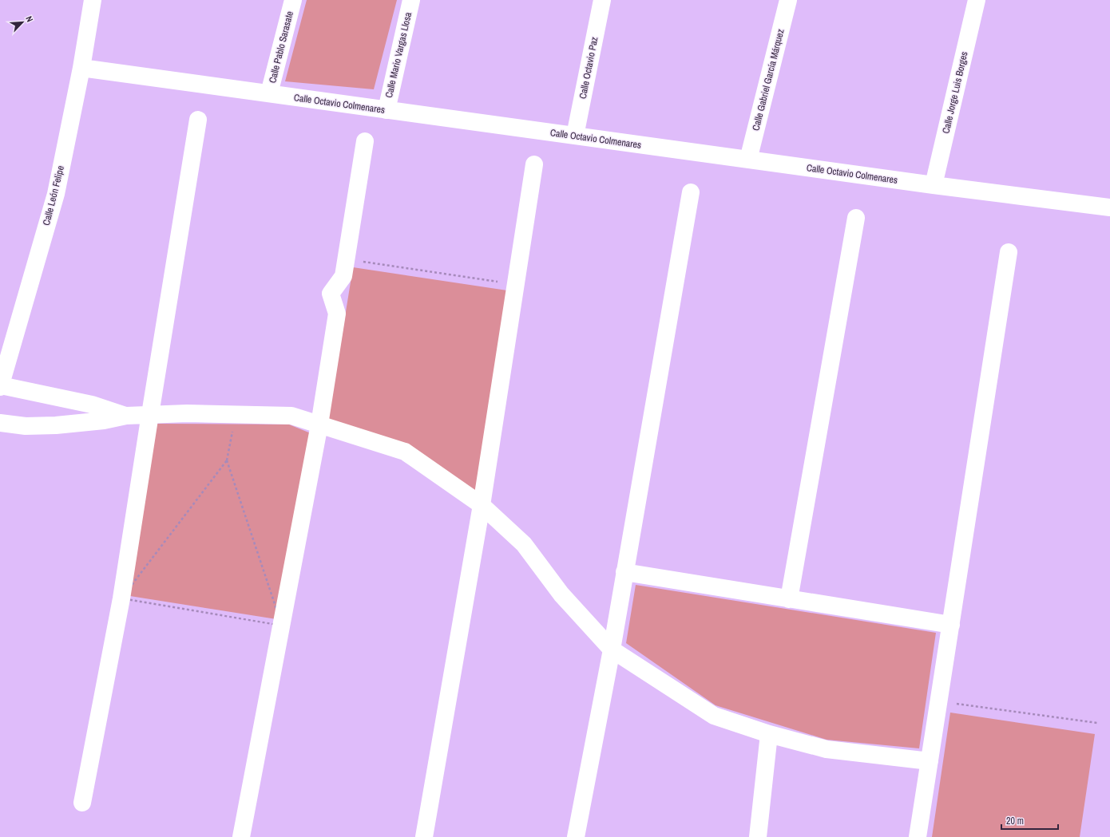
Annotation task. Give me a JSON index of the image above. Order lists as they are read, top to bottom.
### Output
{
  "streets": {
    "street": [
      "Calle Pablo Sarasate",
      "Calle Mario Vargas Llosa",
      "Calle Octavio Paz",
      "Calle Gabriel García Márquez",
      "Calle Jorge Luis Borges",
      "Calle Octavio Colmenares",
      "Calle León Felipe"
    ]
  },
  "crossings": [
    ["Calle Pablo Sarasate", "Calle Octavio Colmenares"],
    ["Calle Mario Vargas Llosa", "Calle Octavio Colmenares"],
    ["Calle Octavio Paz", "Calle Octavio Colmenares"],
    ["Calle Gabriel García Márquez", "Calle Octavio Colmenares"],
    ["Calle Jorge Luis Borges", "Calle Octavio Colmenares"],
    ["Calle Octavio Colmenares", "Calle León Felipe"]
  ],
  "scale_bar": "20 m",
  "north": "top right"
}
